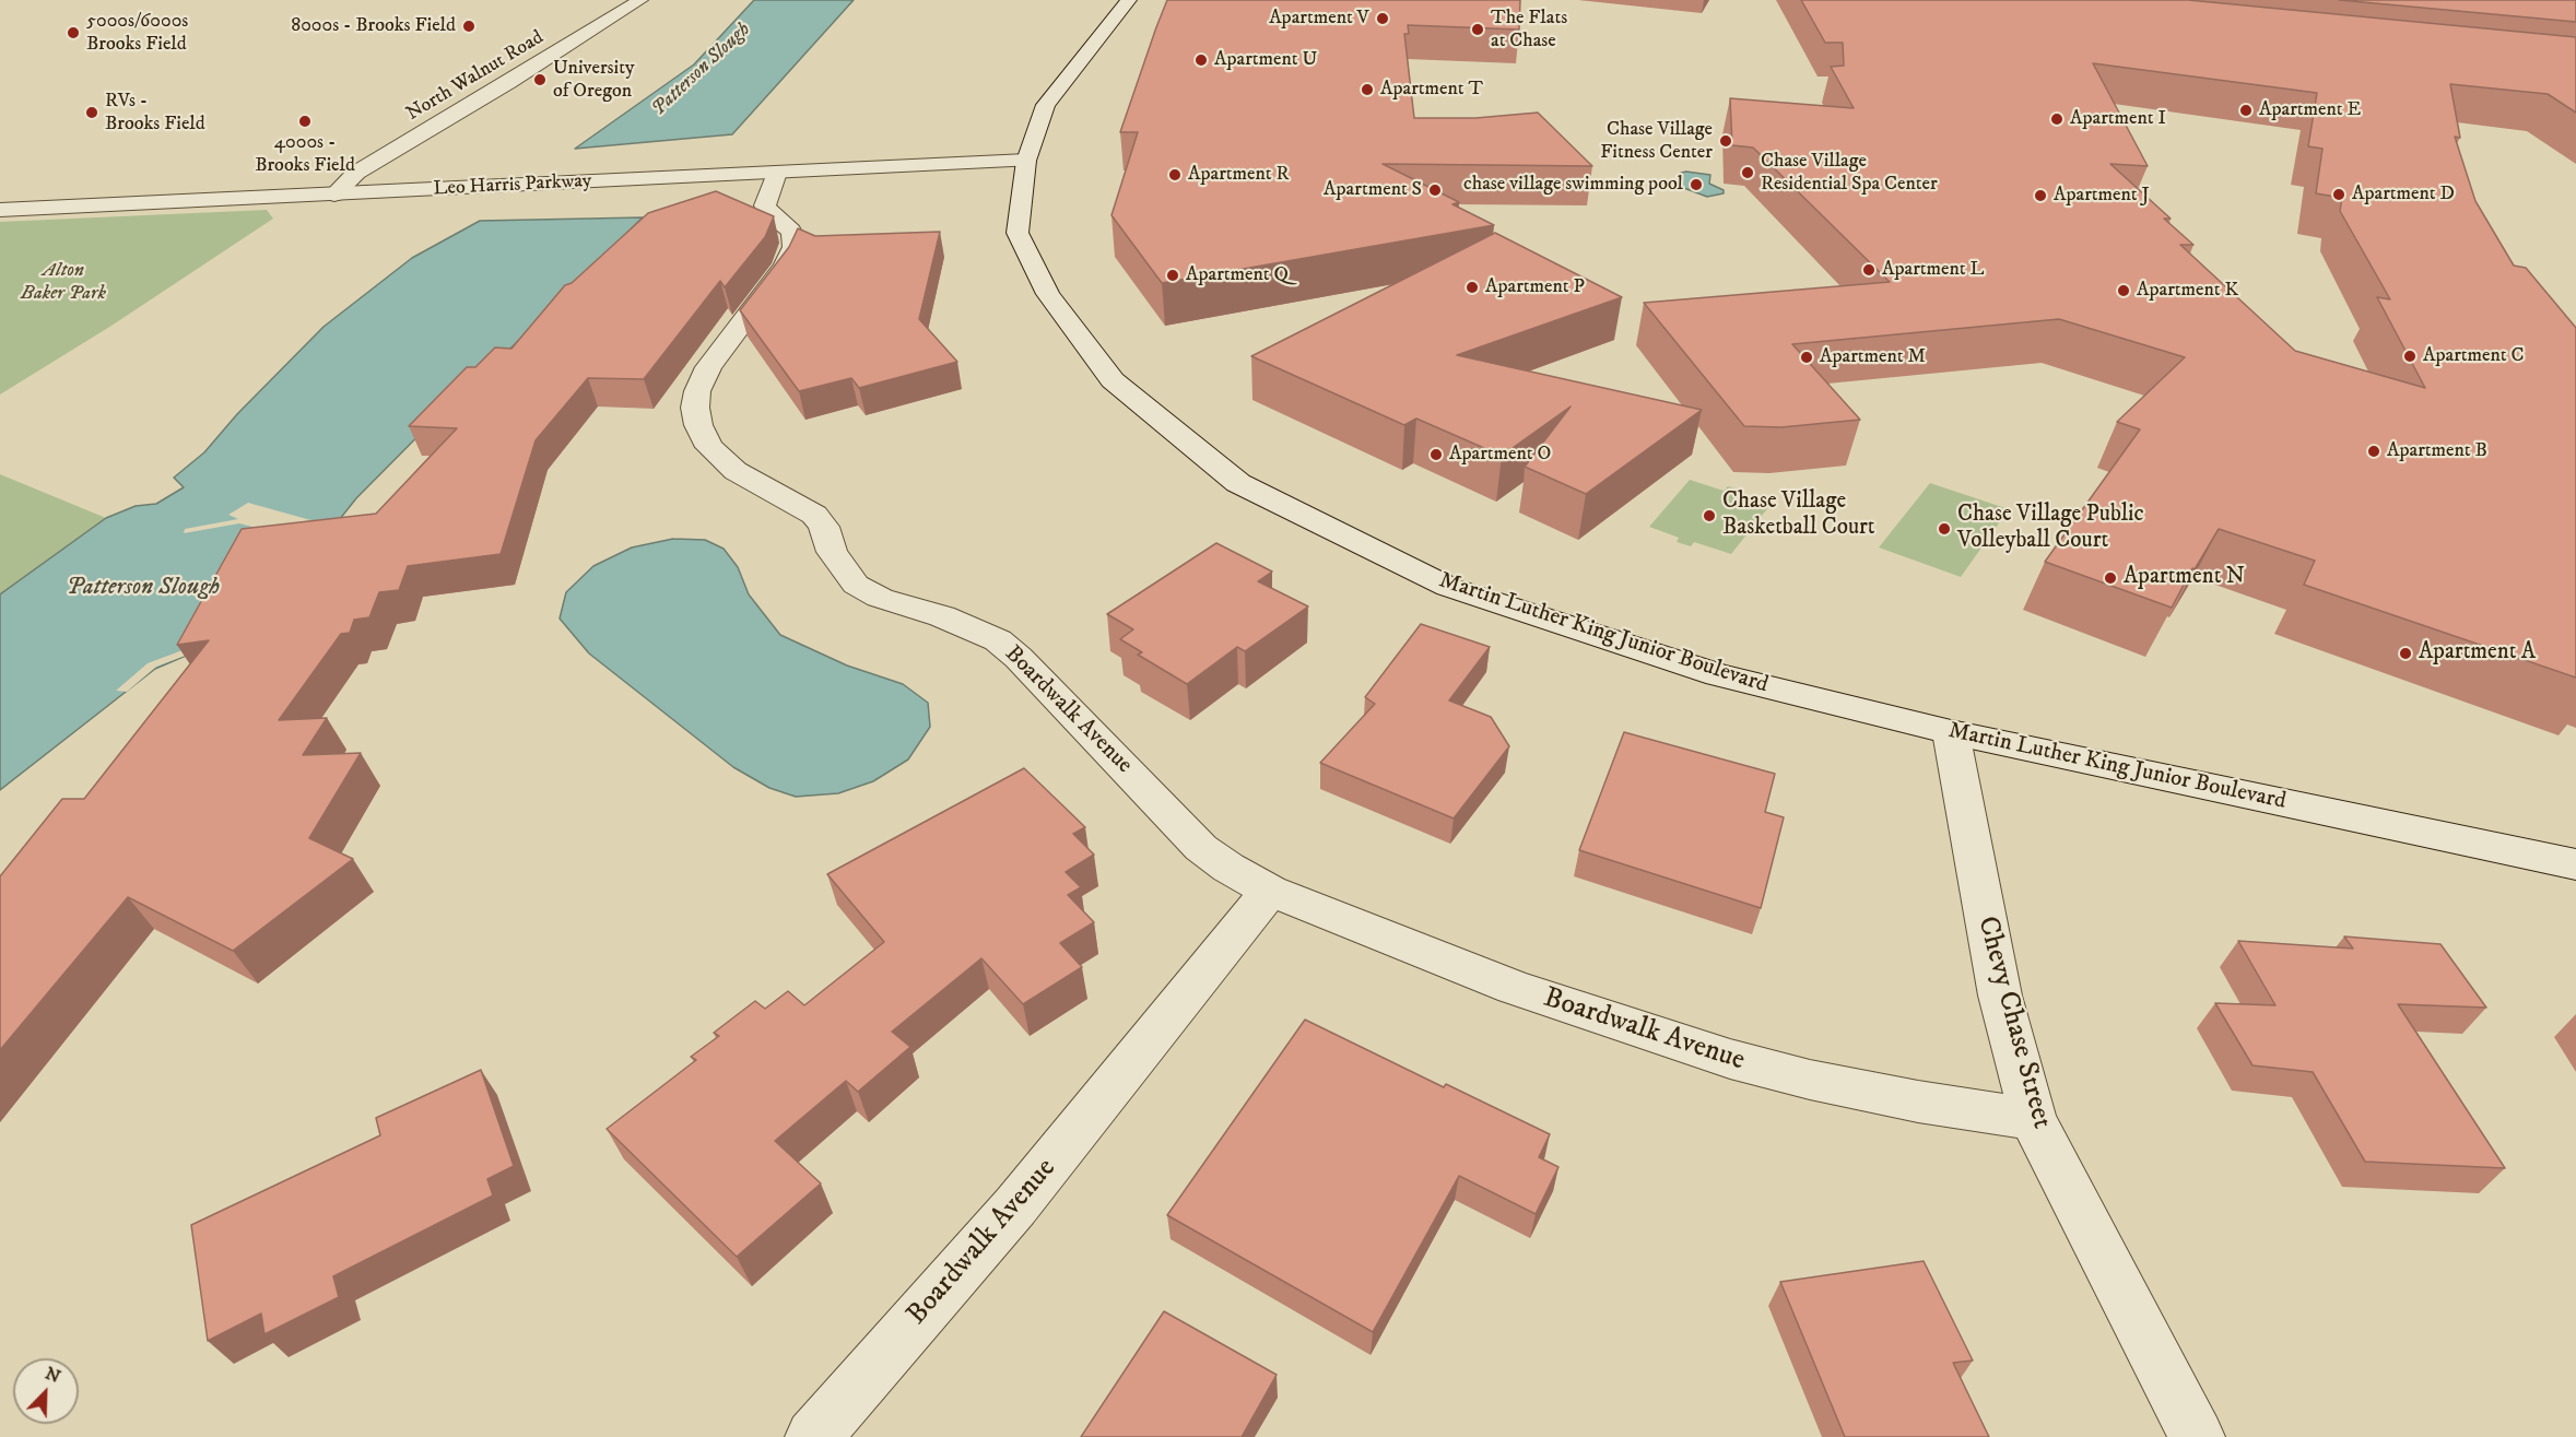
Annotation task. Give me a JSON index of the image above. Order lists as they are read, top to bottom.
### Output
{
  "streets": {
    "street": [
      "North Walnut Road",
      "Leo Harris Parkway",
      "Martin Luther King Junior Boulevard",
      "Boardwalk Avenue",
      "Chevy Chase Street"
    ]
  },
  "crossings": [
    ["North Walnut Road", "Leo Harris Parkway"],
    ["Leo Harris Parkway", "Martin Luther King Junior Boulevard"],
    ["Leo Harris Parkway", "Boardwalk Avenue"],
    ["Martin Luther King Junior Boulevard", "Chevy Chase Street"],
    ["Boardwalk Avenue", "Chevy Chase Street"]
  ],
  "water": ["Patterson Slough"],
  "parks": ["Alton Baker Park"],
  "places": [
    "Apartment V",
    "8000s - Brooks Field",
    "The Flats at Chase",
    "5000s/6000s Brooks Field",
    "Apartment U",
    "University of Oregon",
    "Apartment T",
    "Apartment E",
    "RVs - Brooks Field",
    "Apartment I",
    "4000s - Brooks Field",
    "Chase Village Fitness Center",
    "Chase Village Residential Spa Center",
    "Apartment R",
    "chase village swimming pool",
    "Apartment S",
    "Apartment D",
    "Apartment J",
    "Apartment L",
    "Apartment Q",
    "Apartment P",
    "Apartment K",
    "Apartment C",
    "Apartment M",
    "Apartment B",
    "Apartment O",
    "Chase Village Basketball Court",
    "Chase Village Public Volleyball Court",
    "Apartment N",
    "Apartment A"
  ],
  "north": "top right"
}
